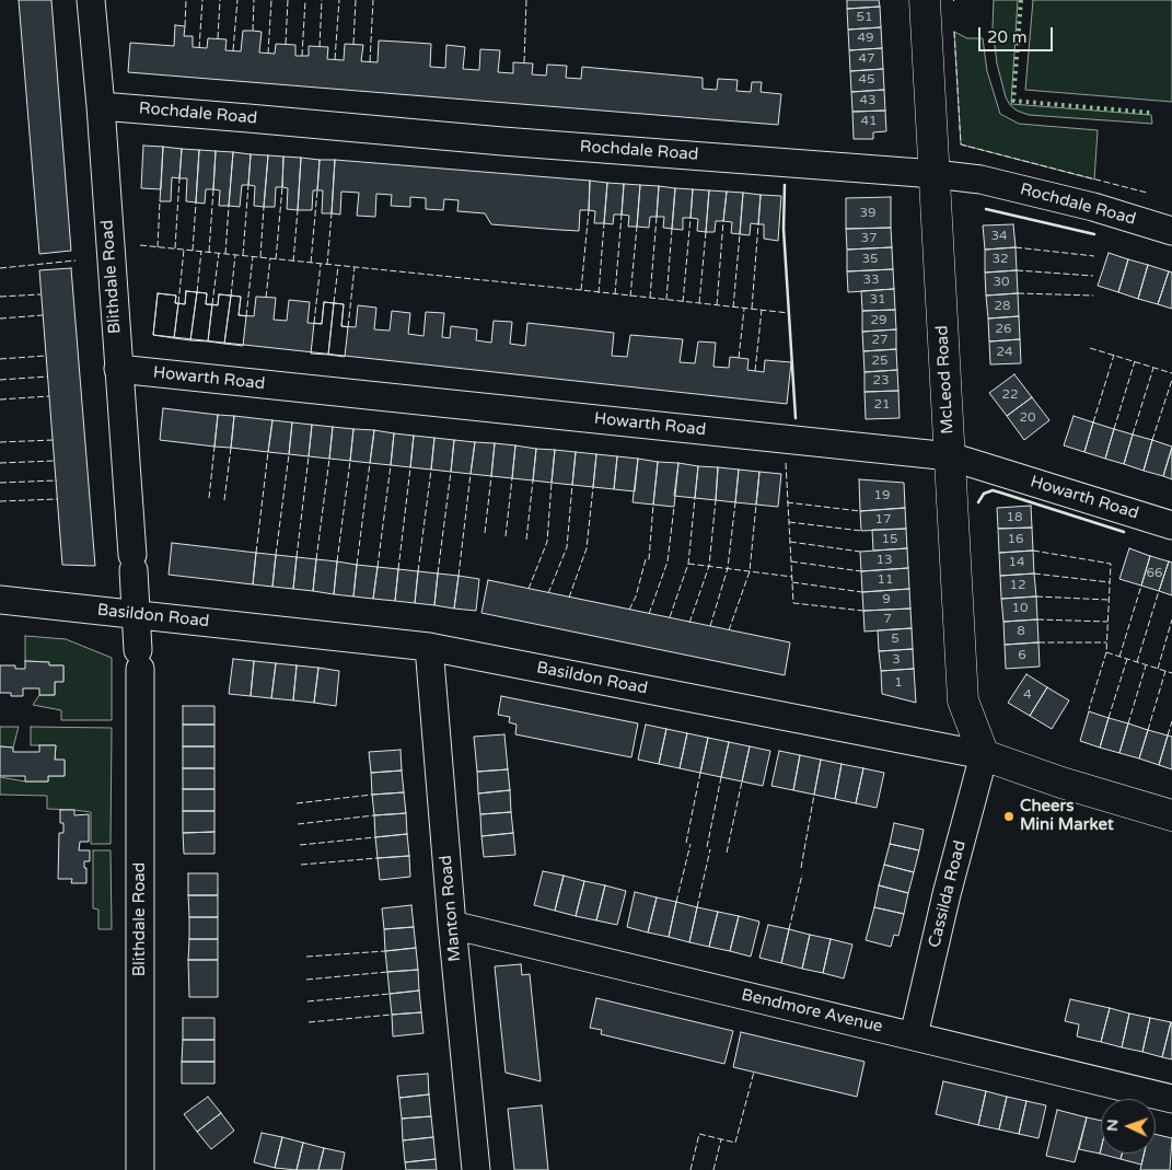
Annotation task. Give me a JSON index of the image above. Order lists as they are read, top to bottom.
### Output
{
  "streets": {
    "main road": ["McLeod Road", "Basildon Road"],
    "street": [
      "Rochdale Road",
      "Blithdale Road",
      "Howarth Road",
      "Cassilda Road",
      "Manton Road",
      "Bendmore Avenue"
    ]
  },
  "crossings": [
    ["Rochdale Road", "Blithdale Road"],
    ["Rochdale Road", "McLeod Road"],
    ["Blithdale Road", "Howarth Road"],
    ["Blithdale Road", "Basildon Road"],
    ["Howarth Road", "McLeod Road"],
    ["McLeod Road", "Basildon Road"],
    ["McLeod Road", "Cassilda Road"],
    ["Basildon Road", "Cassilda Road"],
    ["Basildon Road", "Manton Road"],
    ["Cassilda Road", "Bendmore Avenue"],
    ["Manton Road", "Bendmore Avenue"]
  ],
  "places": ["Cheers Mini Market"],
  "house_numbers": [
    "51",
    "49",
    "47",
    "45",
    "43",
    "41",
    "39",
    "34",
    "37",
    "35",
    "32",
    "33",
    "30",
    "31",
    "28",
    "29",
    "26",
    "27",
    "24",
    "25",
    "23",
    "22",
    "21",
    "20",
    "19",
    "18",
    "17",
    "15",
    "16",
    "13",
    "14",
    "66",
    "11",
    "12",
    "9",
    "10",
    "7",
    "8",
    "5",
    "6",
    "3",
    "1",
    "4"
  ],
  "scale_bar": "20 m",
  "north": "left"
}
